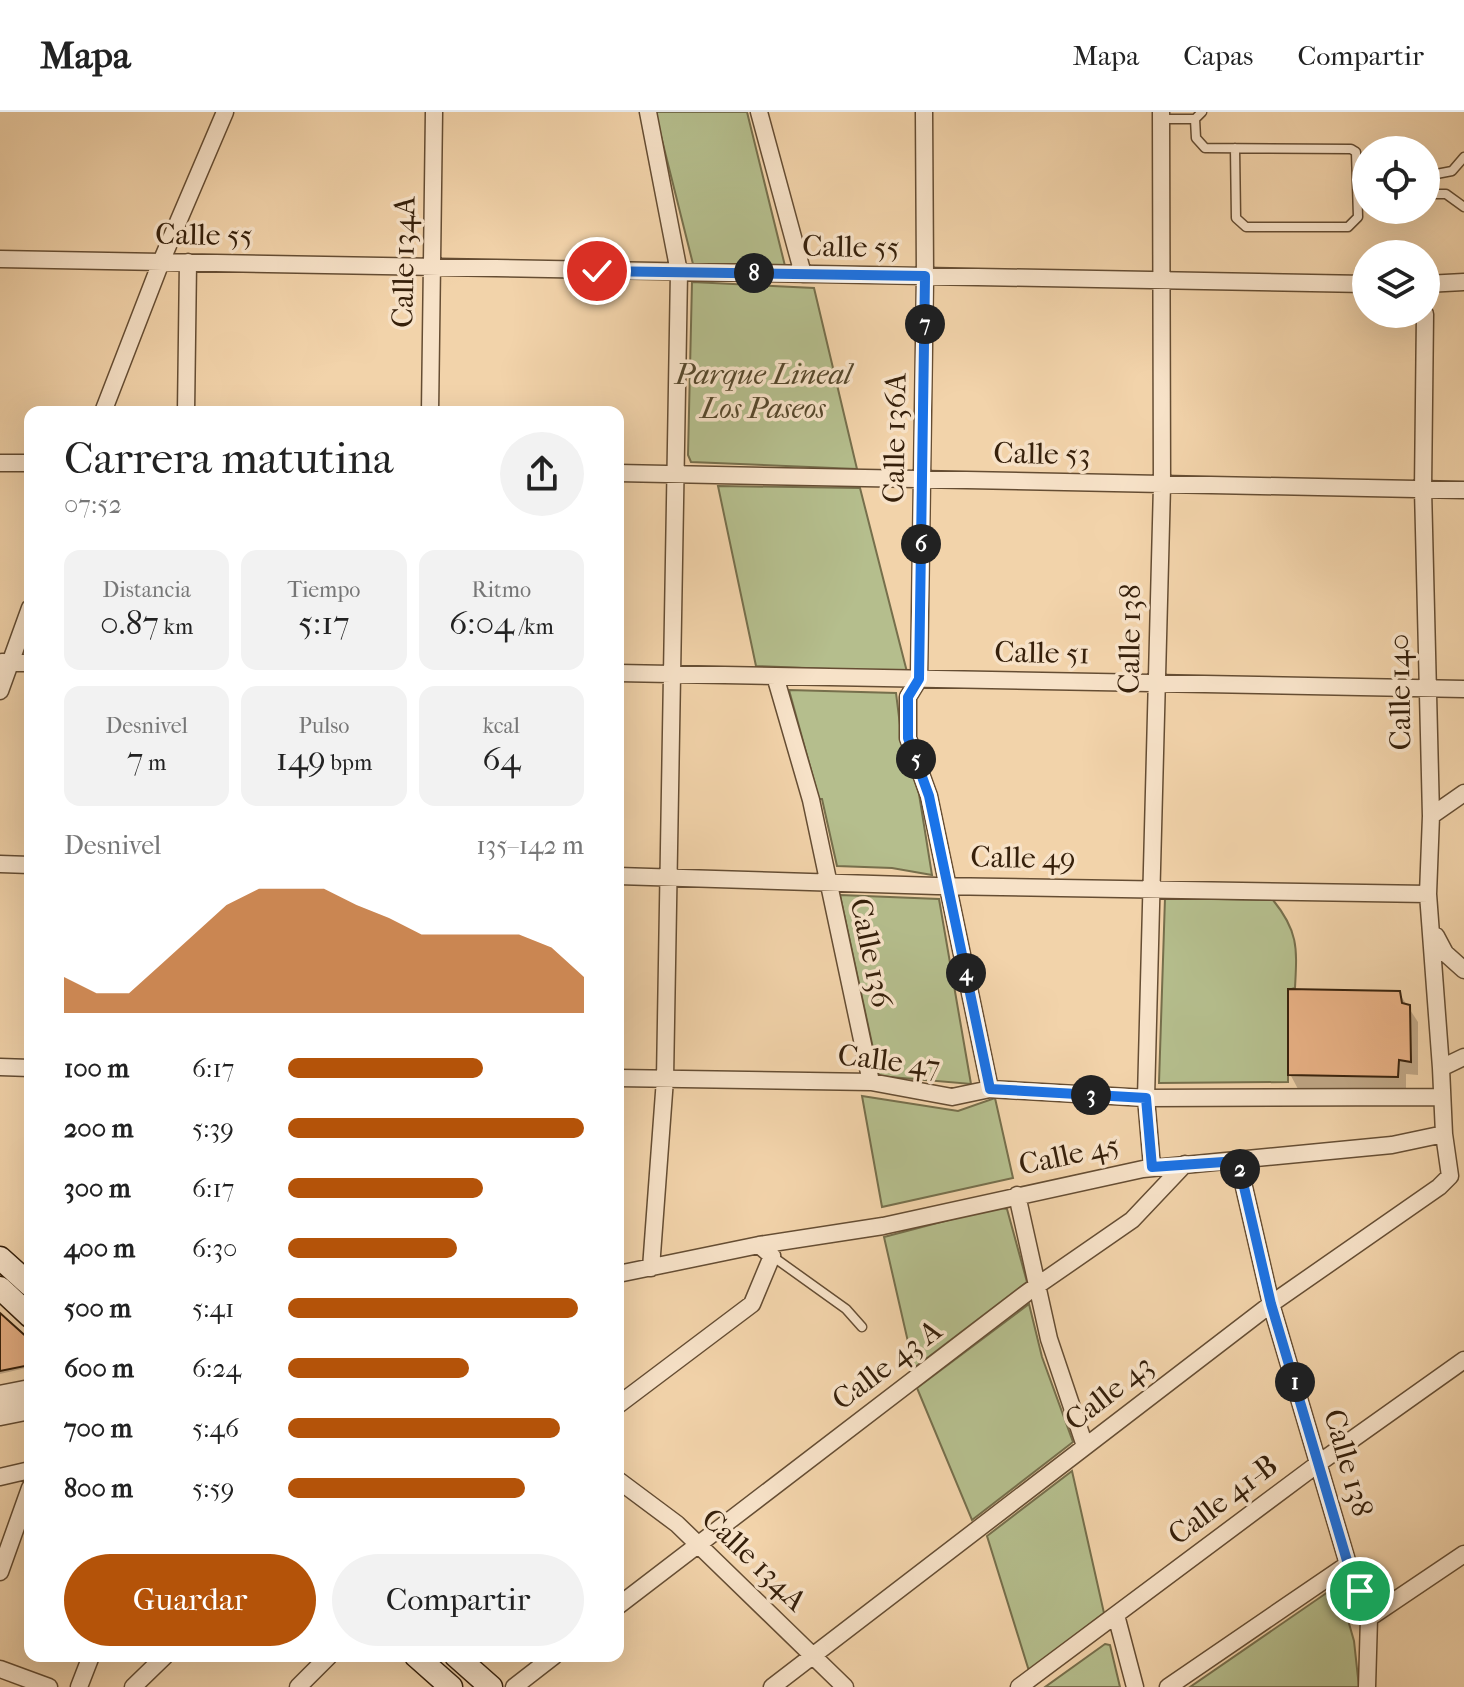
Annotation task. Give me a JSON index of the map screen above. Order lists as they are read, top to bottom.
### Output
{
  "streets": {
    "street": [
      "Calle 55",
      "Calle 134A",
      "Calle 136A",
      "Calle 53",
      "Calle 138",
      "Calle 51",
      "Calle 140",
      "Calle 49",
      "Calle 136",
      "Calle 47",
      "Calle 45",
      "Calle 43 A",
      "Calle 43",
      "Calle 41-B"
    ]
  },
  "crossings": [
    ["Calle 55", "Calle 134A"],
    ["Calle 55", "Calle 136A"],
    ["Calle 55", "Calle 138"],
    ["Calle 134A", "Calle 43 A"],
    ["Calle 134A", "Calle 43"],
    ["Calle 136A", "Calle 53"],
    ["Calle 136A", "Calle 51"],
    ["Calle 136A", "Calle 49"],
    ["Calle 136A", "Calle 47"],
    ["Calle 53", "Calle 138"],
    ["Calle 53", "Calle 140"],
    ["Calle 138", "Calle 51"],
    ["Calle 138", "Calle 49"],
    ["Calle 138", "Calle 47"],
    ["Calle 138", "Calle 45"],
    ["Calle 138", "Calle 43"],
    ["Calle 138", "Calle 41-B"],
    ["Calle 51", "Calle 140"],
    ["Calle 51", "Calle 136"],
    ["Calle 140", "Calle 49"],
    ["Calle 49", "Calle 136"],
    ["Calle 136", "Calle 47"],
    ["Calle 45", "Calle 43 A"],
    ["Calle 45", "Calle 43"]
  ],
  "parks": ["Parque Lineal Los Paseos"],
  "page": {
    "header": "Mapa",
    "nav": ["Mapa", "Capas", "Compartir"],
    "pins": [
      "8",
      "7",
      "6",
      "5",
      "4",
      "3",
      "2",
      "1"
    ],
    "heading": ["Carrera matutina", "07:52"],
    "stats": [
      ["Distancia", "0.87 km"],
      ["Tiempo", "5:17"],
      ["Ritmo", "6:04 /km"],
      ["Desnivel", "7 m"],
      ["Pulso", "149 bpm"],
      ["kcal", "64"]
    ],
    "chart": ["Desnivel", "135–142 m"],
    "list": [
      {
        "name": "100 m",
        "note": "6:17"
      },
      {
        "name": "200 m",
        "note": "5:39"
      },
      {
        "name": "300 m",
        "note": "6:17"
      },
      {
        "name": "400 m",
        "note": "6:30"
      },
      {
        "name": "500 m",
        "note": "5:41"
      },
      {
        "name": "600 m",
        "note": "6:24"
      },
      {
        "name": "700 m",
        "note": "5:46"
      },
      {
        "name": "800 m",
        "note": "5:59"
      }
    ],
    "buttons": ["Guardar", "Compartir"]
  }
}
